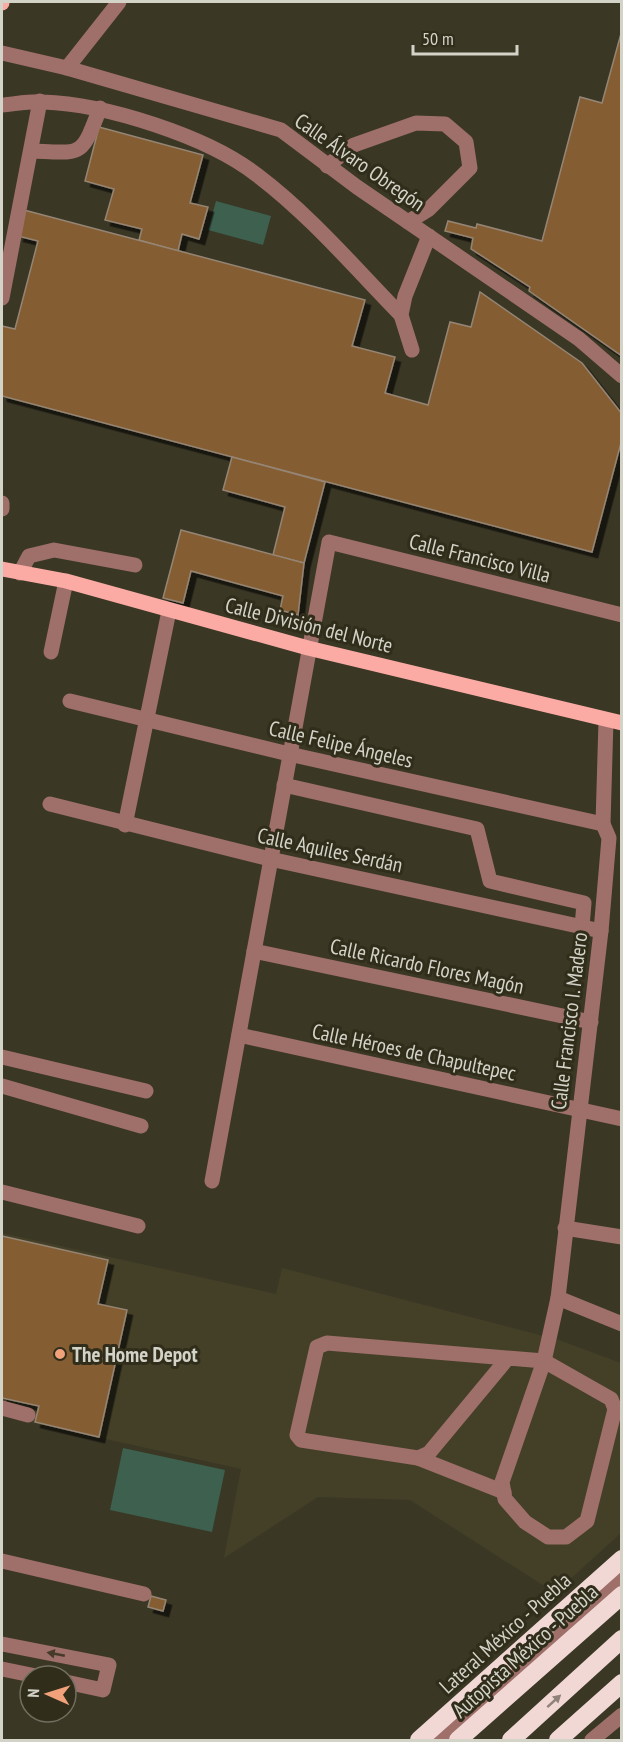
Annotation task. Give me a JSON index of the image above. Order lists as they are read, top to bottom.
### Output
{
  "streets": {
    "highway": ["Lateral México - Puebla", "Autopista México - Puebla"],
    "main road": ["Calle División del Norte"],
    "street": [
      "Calle Álvaro Obregón",
      "Calle Francisco Villa",
      "Calle Felipe Ángeles",
      "Calle Aquiles Serdán",
      "Calle Ricardo Flores Magón",
      "Calle Francisco I. Madero",
      "Calle Héroes de Chapultepec"
    ]
  },
  "crossings": [
    ["Calle Francisco Villa", "Calle División del Norte"],
    ["Calle División del Norte", "Calle Francisco I. Madero"],
    ["Calle Felipe Ángeles", "Calle Francisco I. Madero"],
    ["Calle Aquiles Serdán", "Calle Francisco I. Madero"],
    ["Calle Ricardo Flores Magón", "Calle Francisco I. Madero"],
    ["Calle Francisco I. Madero", "Calle Héroes de Chapultepec"]
  ],
  "places": ["The Home Depot"],
  "scale_bar": "50 m",
  "north": "left"
}
